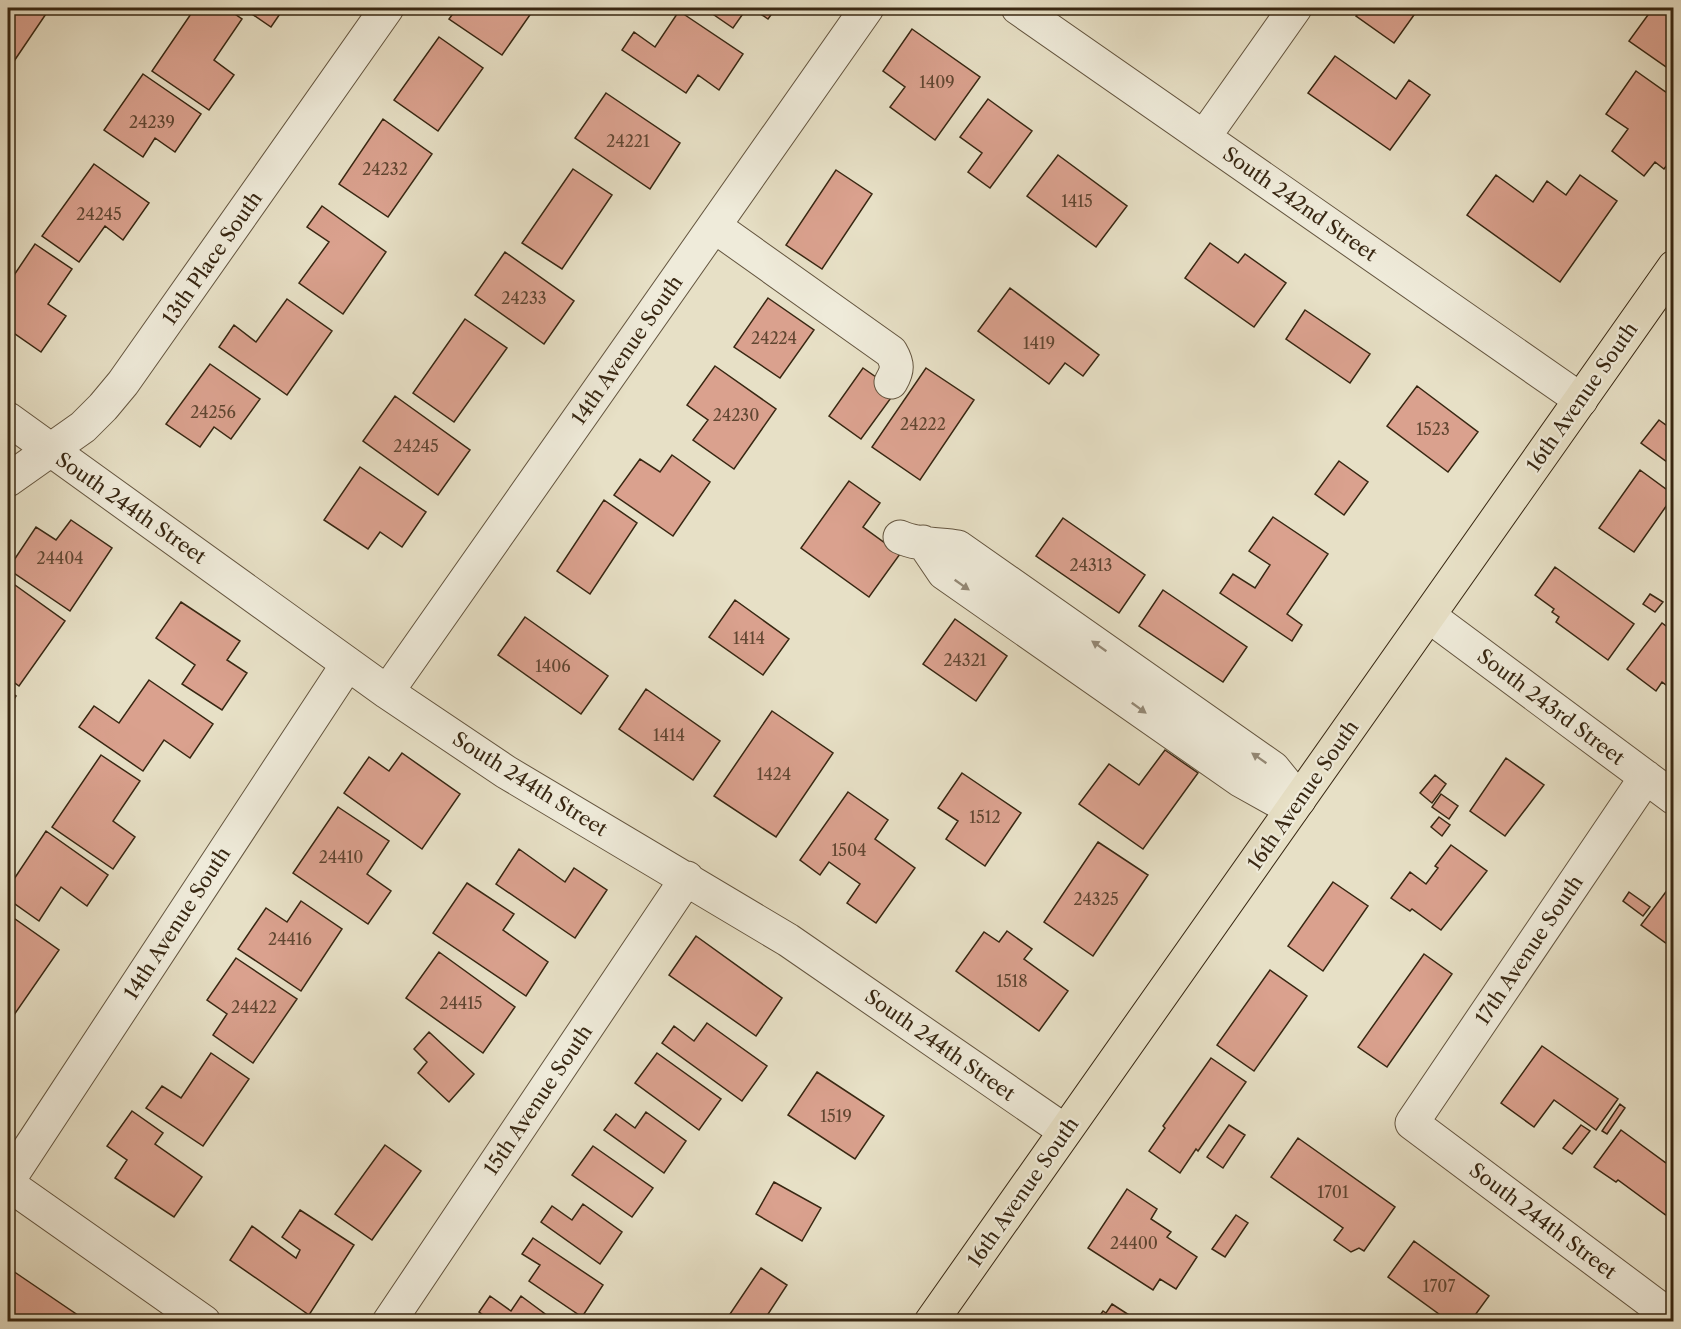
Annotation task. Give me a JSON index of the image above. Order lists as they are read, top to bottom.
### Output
{
  "streets": {
    "main road": ["16th Avenue South"],
    "street": [
      "South 242nd Street",
      "13th Place South",
      "14th Avenue South",
      "South 244th Street",
      "South 243rd Street",
      "17th Avenue South",
      "15th Avenue South"
    ]
  },
  "crossings": [
    ["South 242nd Street", "16th Avenue South"],
    ["13th Place South", "South 244th Street"],
    ["14th Avenue South", "South 244th Street"],
    ["16th Avenue South", "South 244th Street"],
    ["16th Avenue South", "South 243rd Street"],
    ["South 244th Street", "17th Avenue South"],
    ["South 244th Street", "15th Avenue South"],
    ["South 243rd Street", "17th Avenue South"]
  ],
  "house_numbers": [
    "1409",
    "24239",
    "24221",
    "24232",
    "1415",
    "24245",
    "24233",
    "24224",
    "1419",
    "24256",
    "24230",
    "24222",
    "1523",
    "24245",
    "24404",
    "24313",
    "1414",
    "24321",
    "1406",
    "1414",
    "1424",
    "1512",
    "1504",
    "24410",
    "24325",
    "24416",
    "1518",
    "24415",
    "24422",
    "1519",
    "1701",
    "24400",
    "1707"
  ]
}
